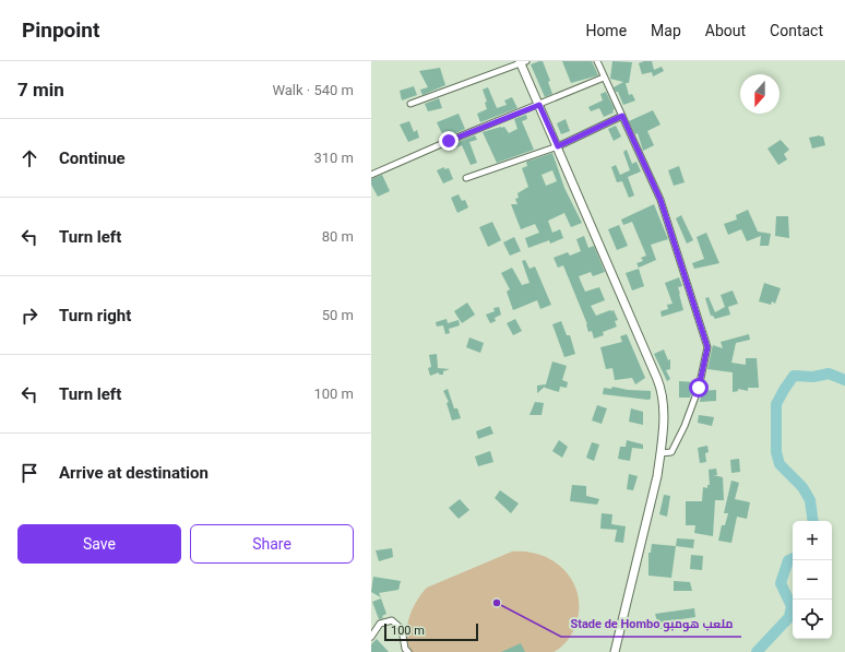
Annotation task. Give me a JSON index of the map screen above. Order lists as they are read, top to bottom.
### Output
{
  "places": ["Stade de Hombo ملعب هومبو"],
  "scale_bar": "100 m",
  "north": "bottom",
  "page": {
    "header": "Pinpoint",
    "nav": [
      "Home",
      "Map",
      "About",
      "Contact"
    ],
    "heading": ["7 min", "Walk · 540 m"],
    "list": [
      ["Continue", "310 m"],
      ["Turn left", "80 m"],
      ["Turn right", "50 m"],
      ["Turn left", "100 m"],
      "Arrive at destination"
    ],
    "buttons": ["Save", "Share"],
    "map_buttons": ["+", "−"],
    "scale": "100 m"
  }
}
